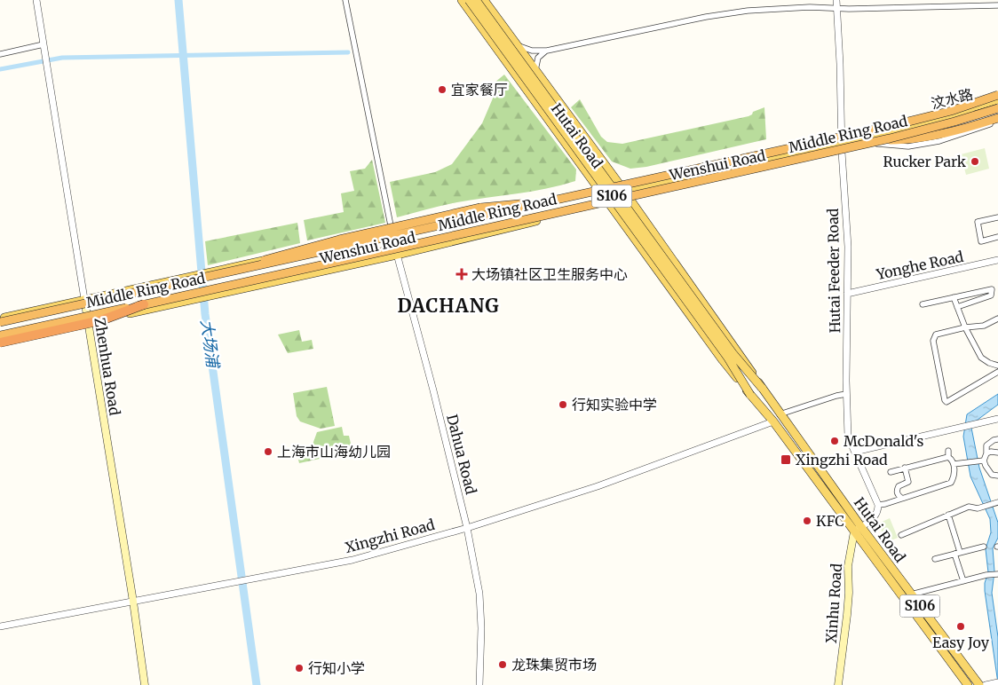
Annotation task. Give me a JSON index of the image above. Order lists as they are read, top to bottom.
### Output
{
  "streets": {
    "highway": ["Middle Ring Road"],
    "main road": [
      "汶水路",
      "Hutai Road",
      "Wenshui Road",
      "S106",
      "Zhenhua Road",
      "Xinhu Road"
    ],
    "street": [
      "Yonghe Road",
      "Hutai Feeder Road",
      "Dahua Road",
      "Xingzhi Road"
    ]
  },
  "crossings": [
    ["汶水路", "Hutai Road"],
    ["汶水路", "Wenshui Road"],
    ["汶水路", "Hutai Feeder Road"],
    ["Middle Ring Road", "Wenshui Road"],
    ["Hutai Road", "Wenshui Road"],
    ["Hutai Road", "Xingzhi Road"],
    ["Hutai Road", "Xinhu Road"],
    ["Wenshui Road", "Hutai Feeder Road"],
    ["Wenshui Road", "Zhenhua Road"],
    ["Wenshui Road", "Dahua Road"],
    ["Yonghe Road", "Hutai Feeder Road"],
    ["Zhenhua Road", "Xingzhi Road"],
    ["Dahua Road", "Xingzhi Road"]
  ],
  "districts": ["DACHANG"],
  "water": ["大场浦"],
  "places": {
    "other": [
      "宜家餐厅",
      "Rucker Park",
      "行知实验中学",
      "McDonald's",
      "上海市山海幼儿园",
      "KFC",
      "Easy Joy",
      "龙珠集贸市场",
      "行知小学"
    ],
    "health": ["大场镇社区卫生服务中心"],
    "transit": ["Xingzhi Road"]
  }
}
